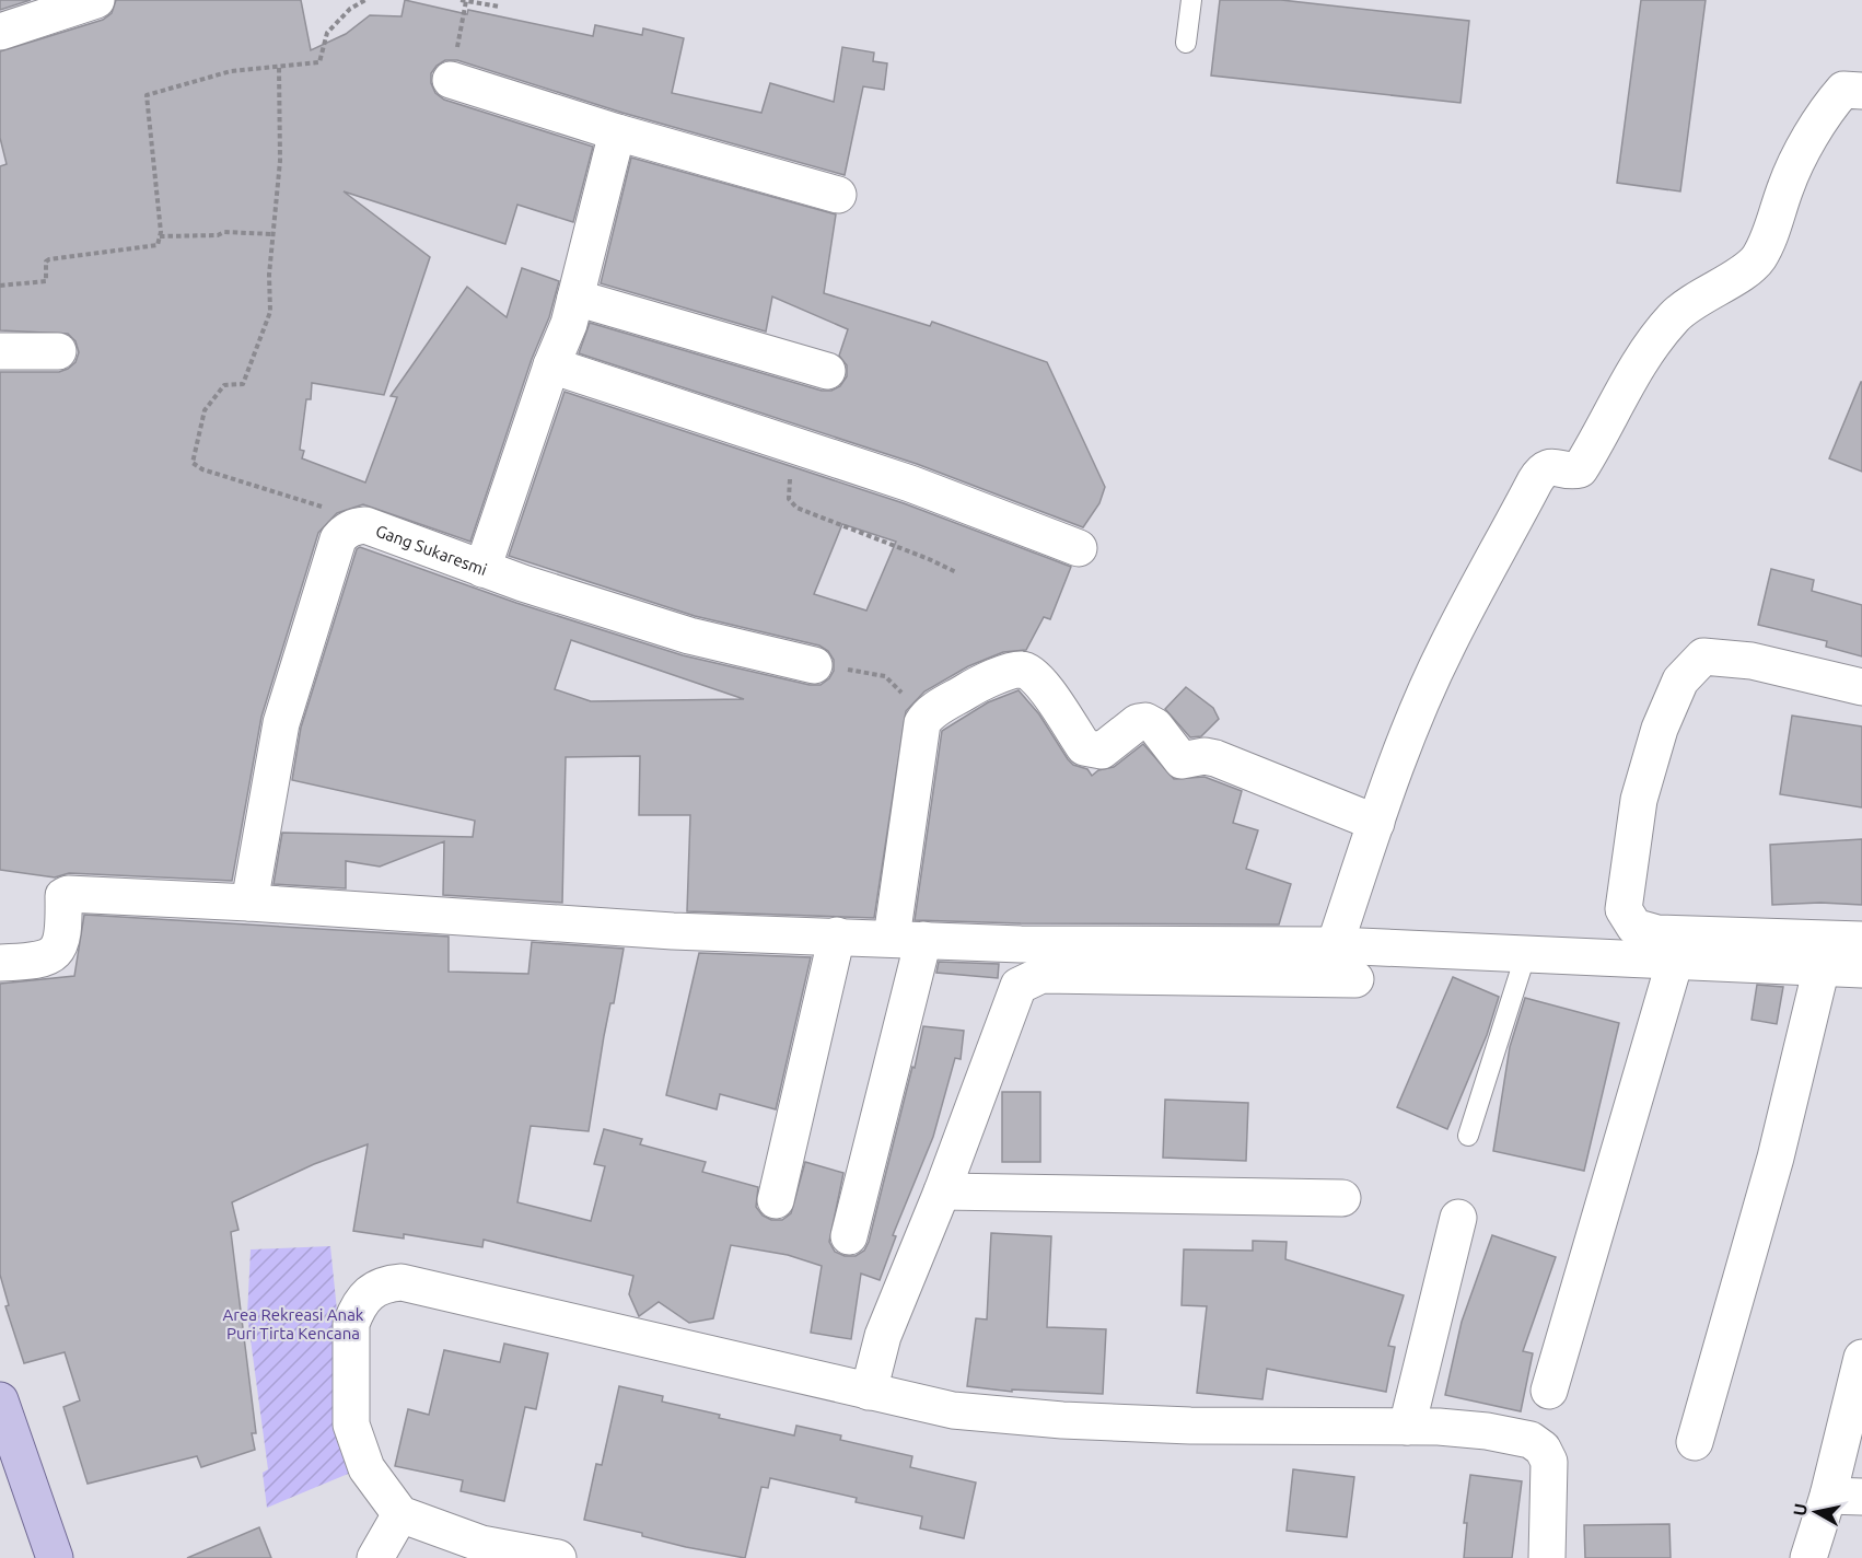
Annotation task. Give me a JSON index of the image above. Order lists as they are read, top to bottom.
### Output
{
  "streets": {
    "street": ["Gang Sukaresmi"]
  },
  "parks": ["Area Rekreasi Anak Puri Tirta Kencana"],
  "north": "left"
}
